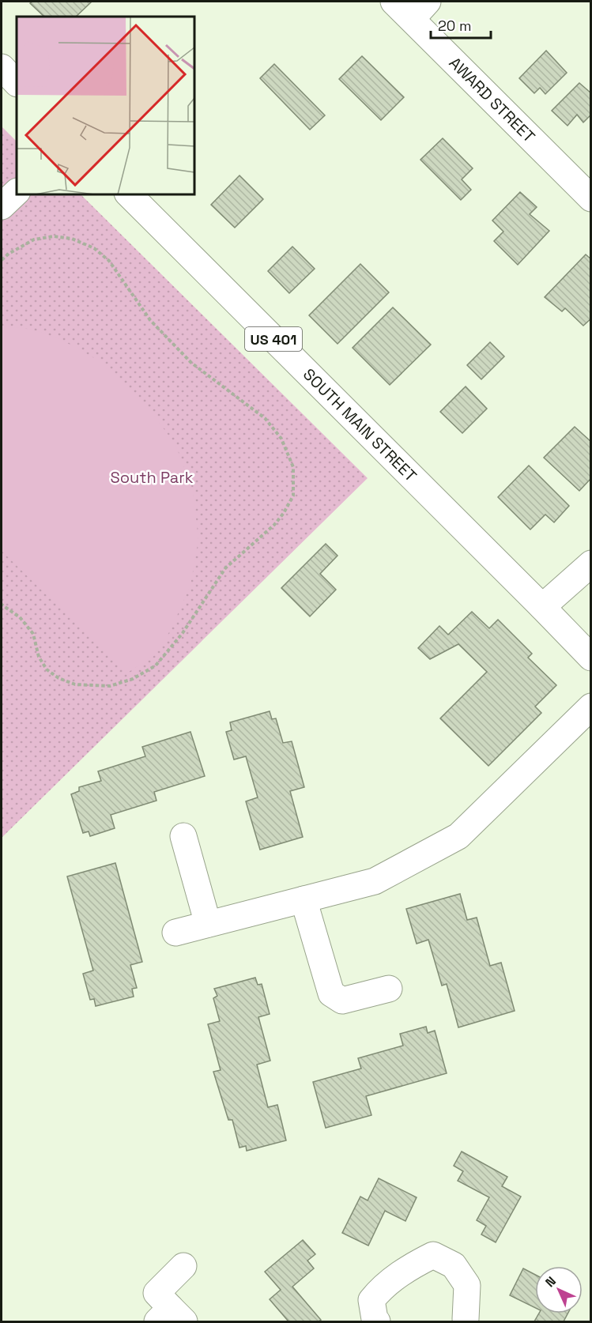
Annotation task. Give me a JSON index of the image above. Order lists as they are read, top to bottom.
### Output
{
  "streets": {
    "main road": ["AWARD STREET", "US 401", "SOUTH MAIN STREET"]
  },
  "parks": ["South Park"],
  "scale_bar": "20 m",
  "north": "top left"
}
